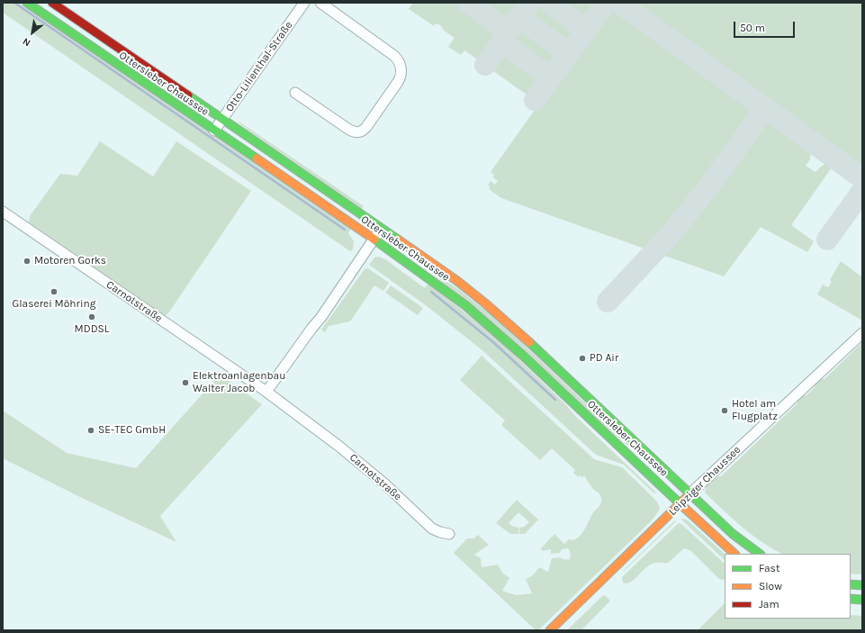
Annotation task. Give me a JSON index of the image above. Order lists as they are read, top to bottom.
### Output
{
  "streets": {
    "main road": ["Ottersleber Chaussee", "Leipziger Chaussee"],
    "street": ["Otto-Lilienthal-Straße", "Carnotstraße"]
  },
  "crossings": [
    ["Otto-Lilienthal-Straße", "Ottersleber Chaussee"],
    ["Ottersleber Chaussee", "Leipziger Chaussee"]
  ],
  "places": [
    "Motoren Gorks",
    "Glaserei Möhring",
    "MDDSL",
    "PD Air",
    "Elektroanlagenbau Walter Jacob",
    "Hotel am Flugplatz",
    "SE-TEC GmbH"
  ],
  "legend": ["Fast", "Slow", "Jam"],
  "scale_bar": "50 m",
  "north": "bottom left"
}
